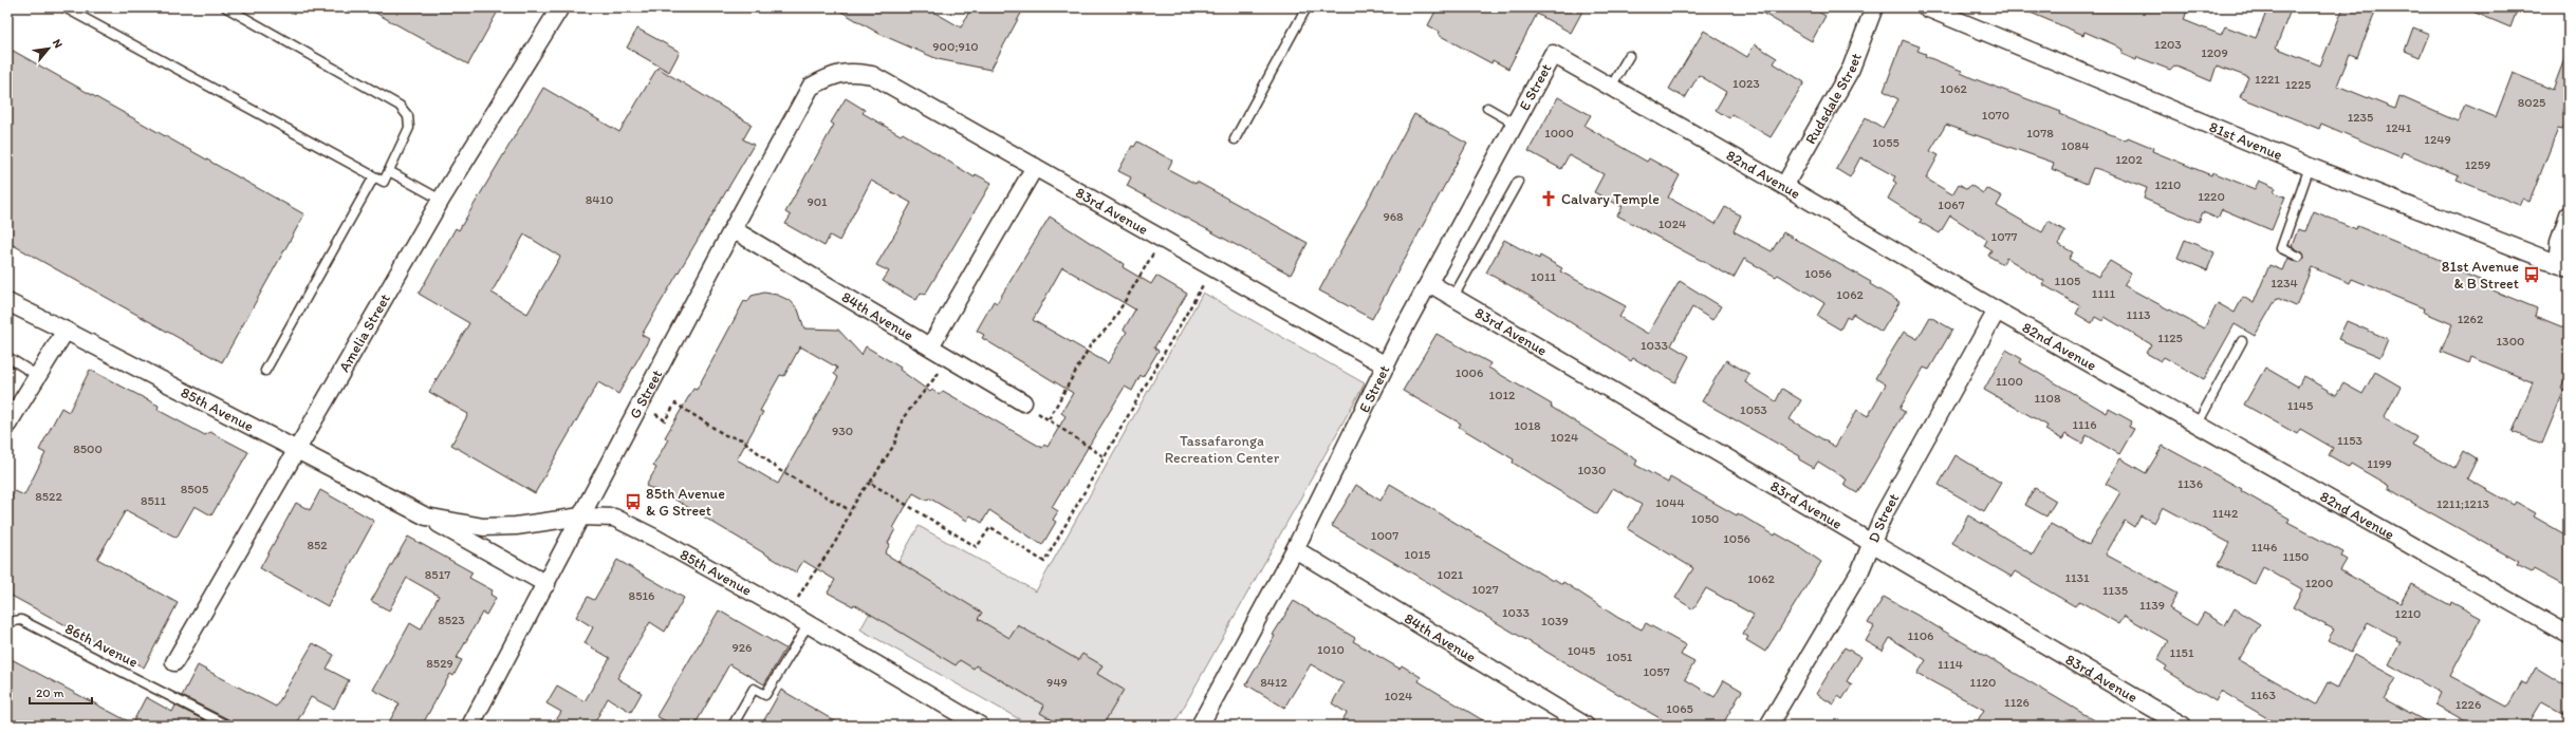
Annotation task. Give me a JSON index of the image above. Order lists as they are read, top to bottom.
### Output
{
  "streets": {
    "street": [
      "E Street",
      "Rudsdale Street",
      "81st Avenue",
      "82nd Avenue",
      "83rd Avenue",
      "84th Avenue",
      "Amelia Street",
      "G Street",
      "85th Avenue",
      "D Street"
    ],
    "lane": ["86th Avenue"]
  },
  "crossings": [
    ["E Street", "82nd Avenue"],
    ["E Street", "83rd Avenue"],
    ["E Street", "84th Avenue"],
    ["Rudsdale Street", "82nd Avenue"],
    ["82nd Avenue", "D Street"],
    ["83rd Avenue", "G Street"],
    ["83rd Avenue", "D Street"],
    ["84th Avenue", "G Street"],
    ["Amelia Street", "85th Avenue"],
    ["G Street", "85th Avenue"]
  ],
  "parks": ["Tassafaronga Recreation Center"],
  "places": {
    "church": ["Calvary Temple"],
    "bus stop": ["81st Avenue & B Street", "85th Avenue & G Street"]
  },
  "house_numbers": [
    "1203",
    "900;910",
    "1209",
    "1221",
    "1023",
    "1225",
    "1062",
    "8025",
    "1070",
    "1235",
    "1241",
    "1000",
    "1078",
    "1249",
    "1055",
    "1084",
    "1202",
    "1259",
    "1210",
    "1220",
    "8410",
    "901",
    "1067",
    "968",
    "1024",
    "1077",
    "1056",
    "1011",
    "1105",
    "1234",
    "1111",
    "1062",
    "1113",
    "1262",
    "1125",
    "1300",
    "1033",
    "1006",
    "1100",
    "1012",
    "1108",
    "1145",
    "1053",
    "1116",
    "1018",
    "930",
    "1024",
    "1153",
    "8500",
    "1199",
    "1030",
    "1136",
    "8505",
    "8522",
    "8511",
    "1044",
    "1211;1213",
    "1142",
    "1050",
    "1007",
    "1056",
    "852",
    "1146",
    "1015",
    "1150",
    "8517",
    "1021",
    "1131",
    "1062",
    "1200",
    "1027",
    "1135",
    "8516",
    "1139",
    "1033",
    "1210",
    "8523",
    "1039",
    "1106",
    "926",
    "1010",
    "1045",
    "1151",
    "1051",
    "8529",
    "1114",
    "1057",
    "949",
    "8412",
    "1120",
    "1163",
    "1024",
    "1126",
    "1226",
    "1065"
  ],
  "scale_bar": "20 m",
  "north": "top right"
}
